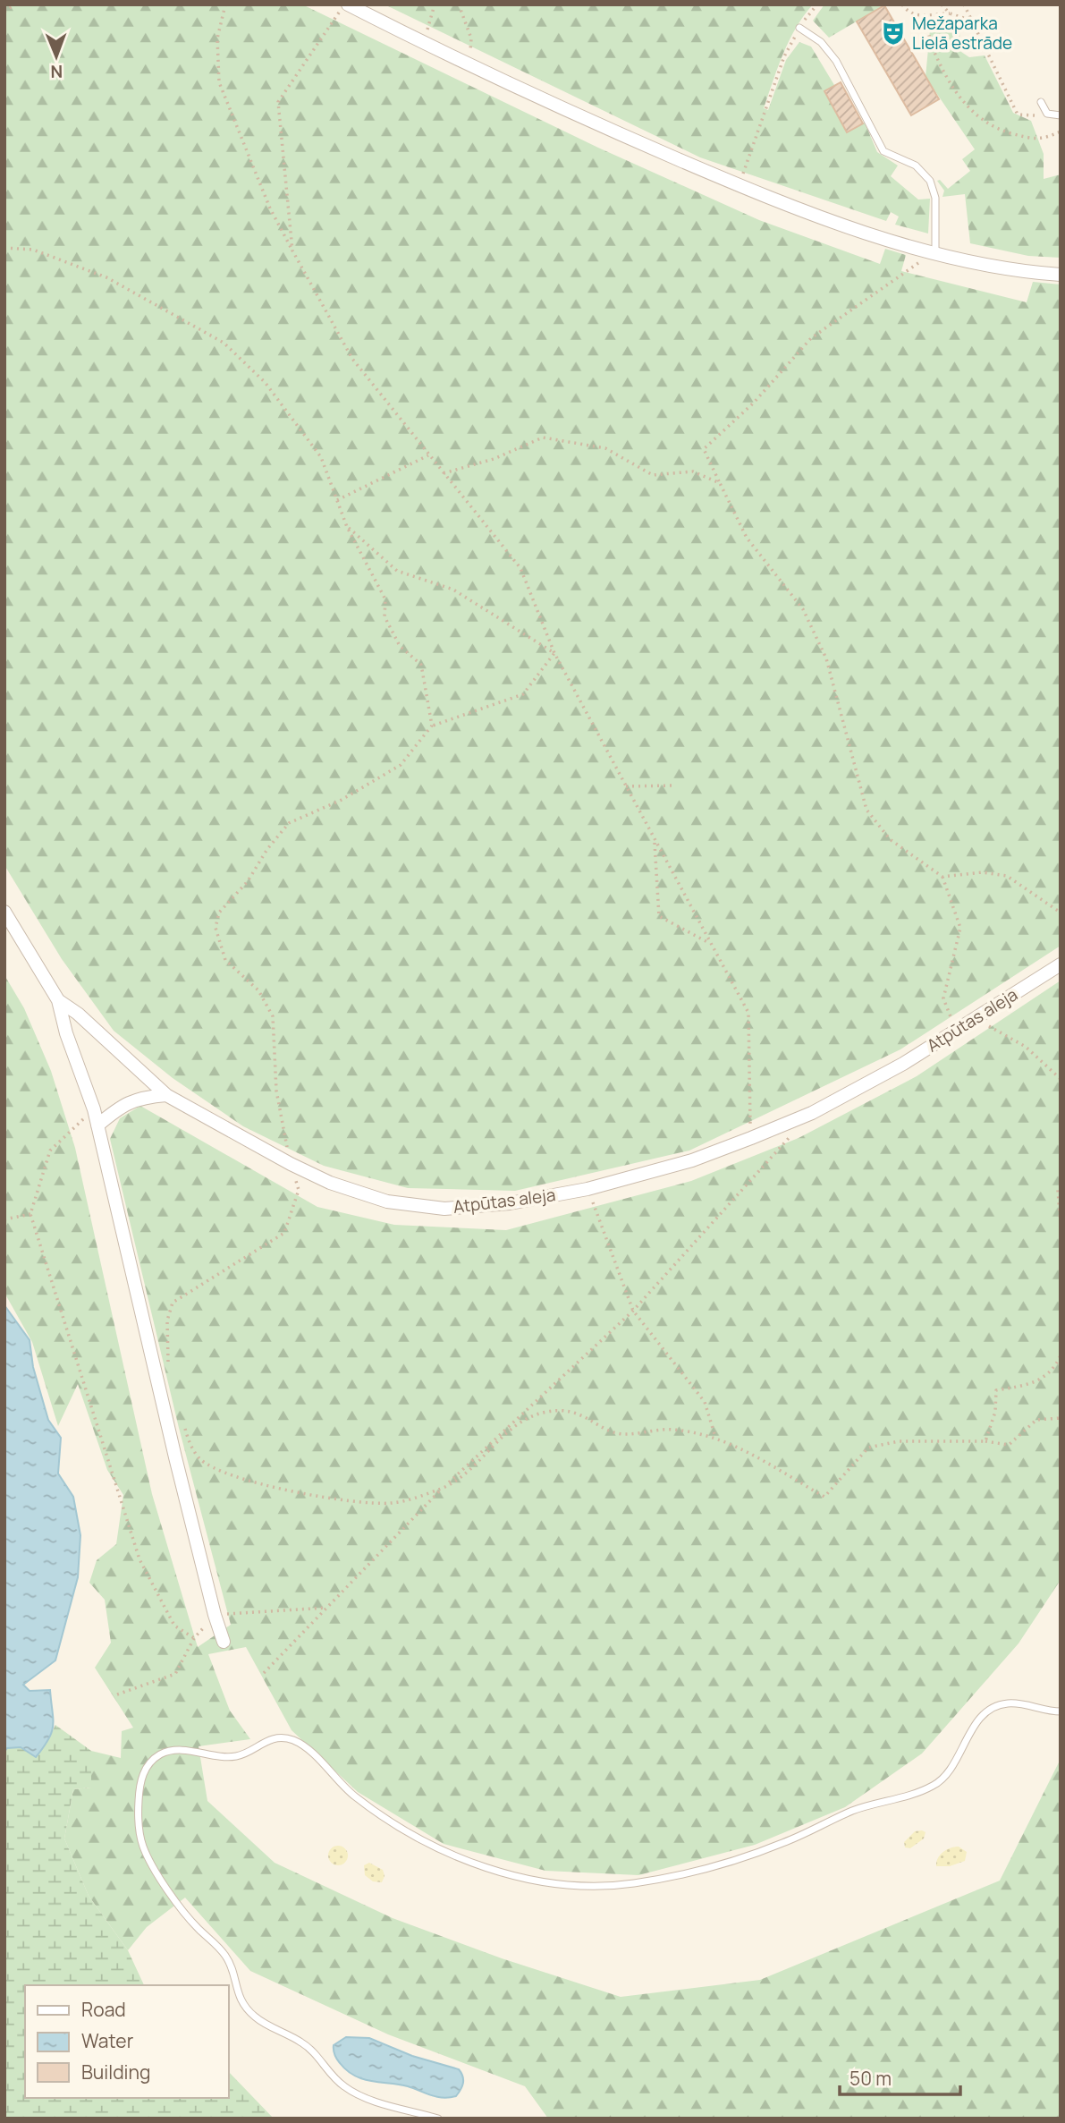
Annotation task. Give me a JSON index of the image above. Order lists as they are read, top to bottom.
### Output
{
  "streets": {
    "street": ["Atpūtas aleja"]
  },
  "places": {
    "theatre": ["Mežaparka Lielā estrāde"]
  },
  "legend": ["Road", "Water", "Building"],
  "scale_bar": "50 m",
  "north": "bottom"
}
